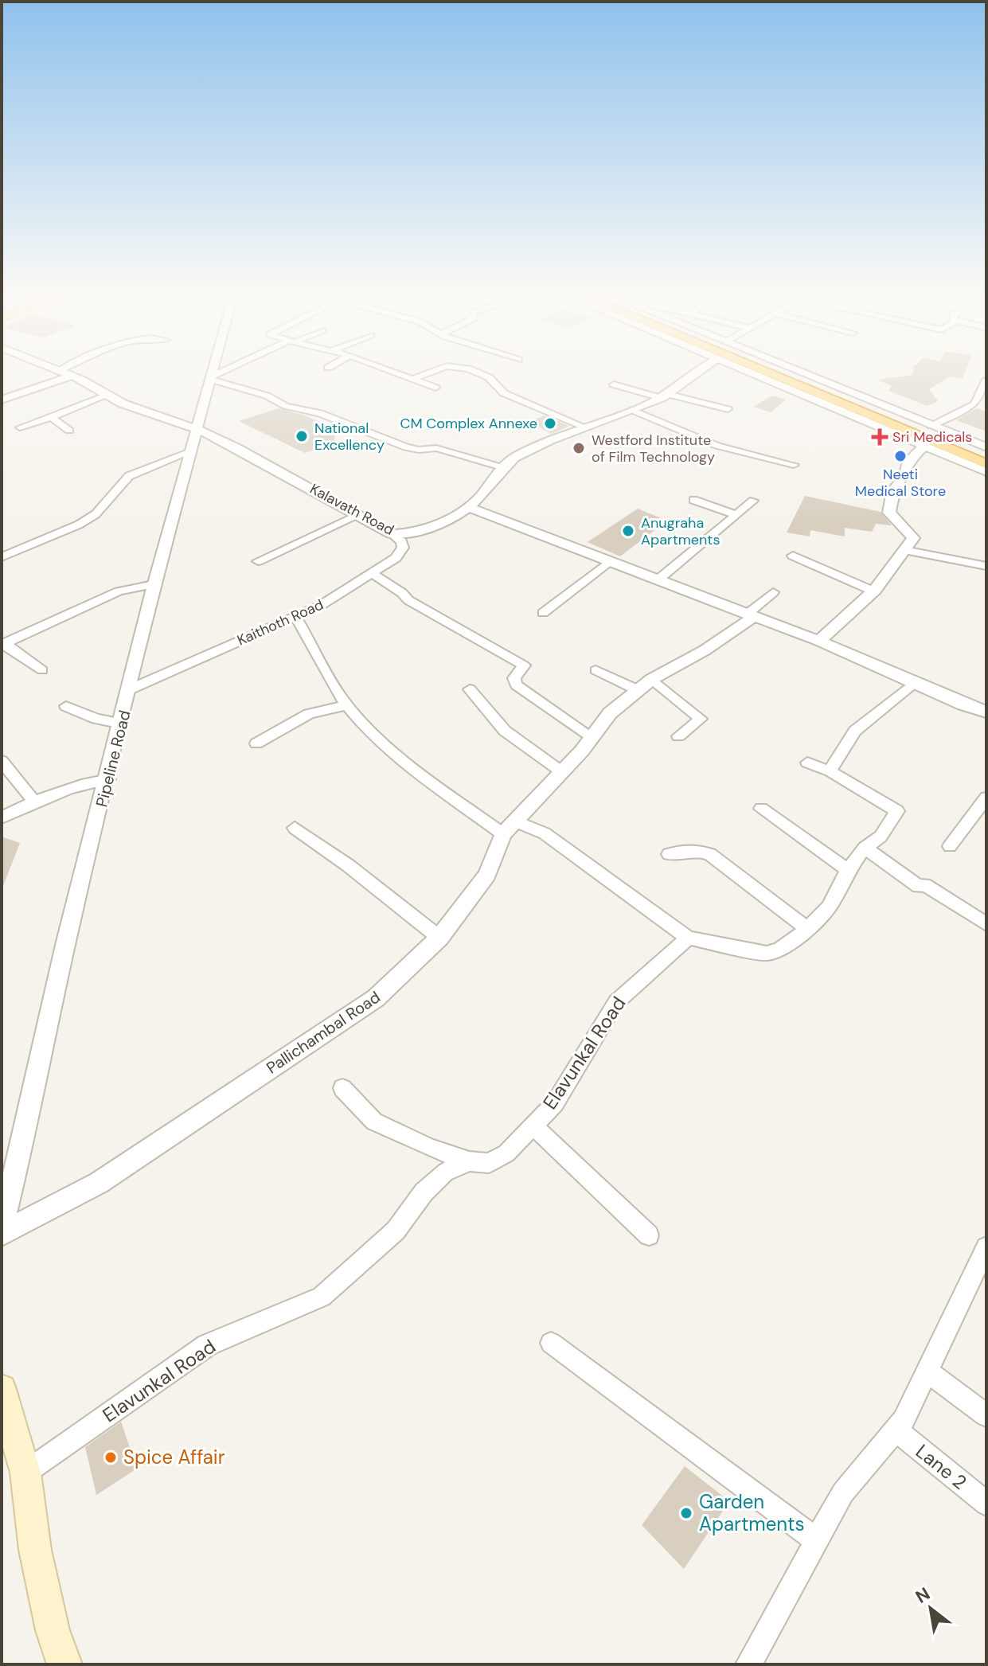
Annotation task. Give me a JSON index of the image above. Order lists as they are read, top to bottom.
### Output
{
  "streets": {
    "street": [
      "Kalavath Road",
      "Kaithoth Road",
      "Pipeline Road",
      "Pallichambal Road",
      "Elavunkal Road",
      "Lane 2"
    ]
  },
  "crossings": [
    ["Kalavath Road", "Kaithoth Road"],
    ["Kalavath Road", "Pipeline Road"],
    ["Kaithoth Road", "Pipeline Road"]
  ],
  "places": {
    "other": [
      "CM Complex Annexe",
      "National Excellency",
      "Westford Institute of Film Technology",
      "Neeti Medical Store",
      "Anugraha Apartments",
      "Spice Affair",
      "Garden Apartments"
    ],
    "health": ["Sri Medicals"]
  },
  "north": "top left"
}
